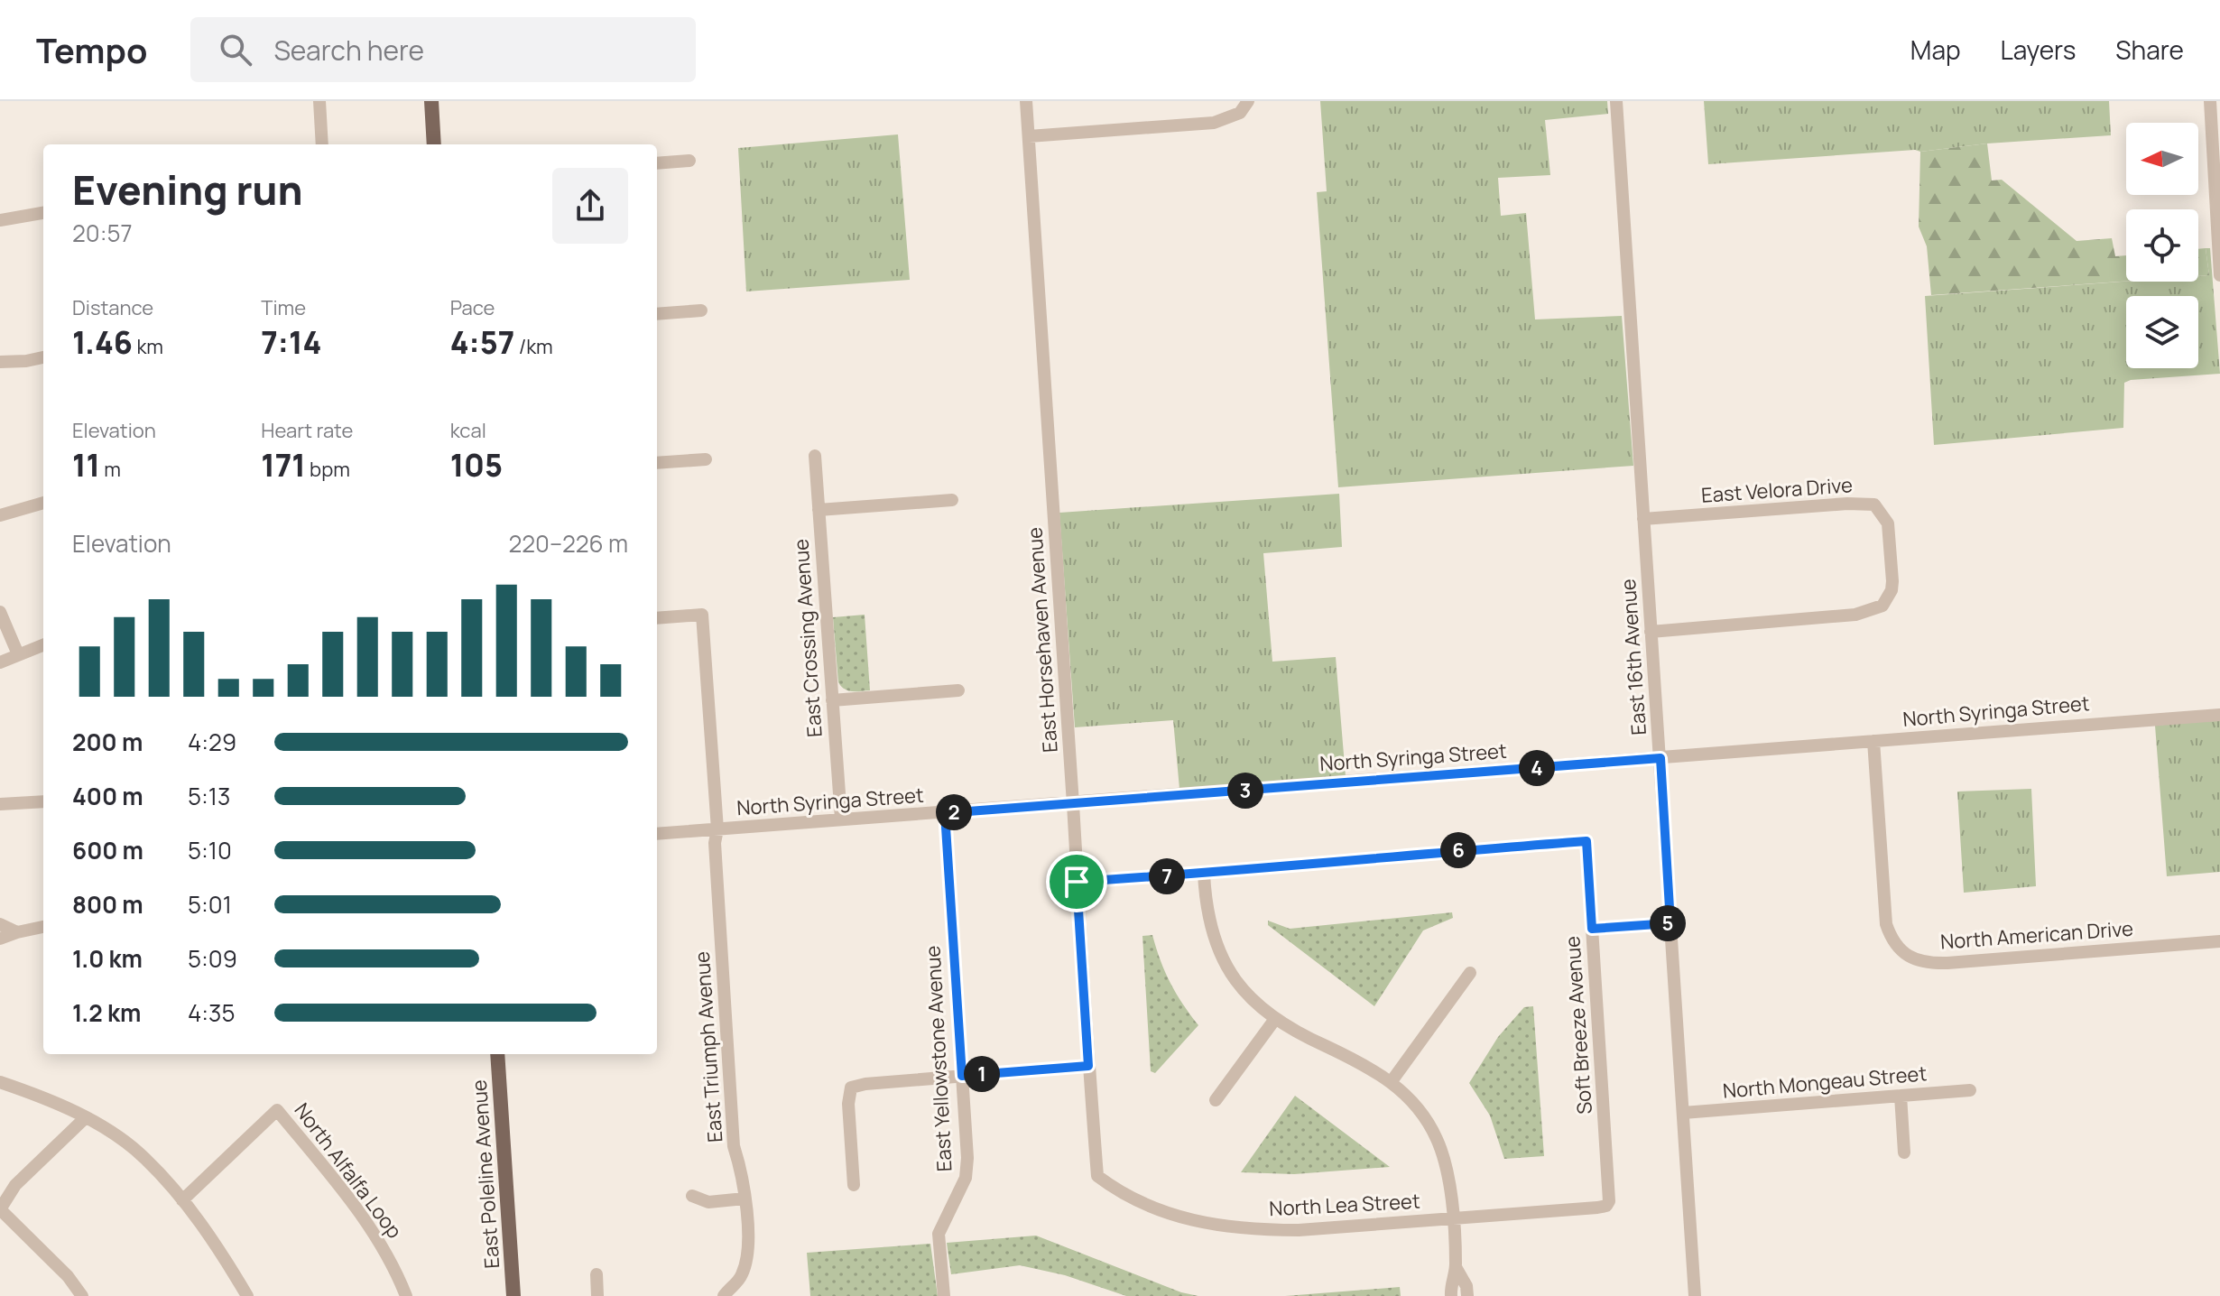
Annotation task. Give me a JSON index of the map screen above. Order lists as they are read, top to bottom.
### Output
{
  "streets": {
    "main road": ["East Poleline Avenue"],
    "street": [
      "East Velora Drive",
      "East Crossing Avenue",
      "East Horsehaven Avenue",
      "East 16th Avenue",
      "North Syringa Street",
      "North American Drive",
      "Soft Breeze Avenue",
      "East Triumph Avenue",
      "East Yellowstone Avenue",
      "North Mongeau Street",
      "North Alfalfa Loop",
      "North Lea Street"
    ]
  },
  "crossings": [
    ["East Velora Drive", "East 16th Avenue"],
    ["East Crossing Avenue", "North Syringa Street"],
    ["East Horsehaven Avenue", "North Syringa Street"],
    ["East Horsehaven Avenue", "North Lea Street"],
    ["East 16th Avenue", "North Syringa Street"],
    ["East 16th Avenue", "North Mongeau Street"],
    ["North Syringa Street", "North American Drive"],
    ["North Syringa Street", "East Triumph Avenue"],
    ["North Syringa Street", "East Yellowstone Avenue"],
    ["Soft Breeze Avenue", "North Lea Street"]
  ],
  "north": "left",
  "page": {
    "header": "Tempo",
    "search": "Search here",
    "nav": ["Map", "Layers", "Share"],
    "heading": ["Evening run", "20:57"],
    "stats": [
      ["Distance", "1.46 km"],
      ["Time", "7:14"],
      ["Pace", "4:57 /km"],
      ["Elevation", "11 m"],
      ["Heart rate", "171 bpm"],
      ["kcal", "105"]
    ],
    "chart": ["Elevation", "220–226 m"],
    "list": [
      {
        "name": "200 m",
        "note": "4:29"
      },
      {
        "name": "400 m",
        "note": "5:13"
      },
      {
        "name": "600 m",
        "note": "5:10"
      },
      {
        "name": "800 m",
        "note": "5:01"
      },
      {
        "name": "1.0 km",
        "note": "5:09"
      },
      {
        "name": "1.2 km",
        "note": "4:35"
      }
    ],
    "pins": [
      "4",
      "3",
      "2",
      "6",
      "7",
      "5",
      "1"
    ]
  }
}
